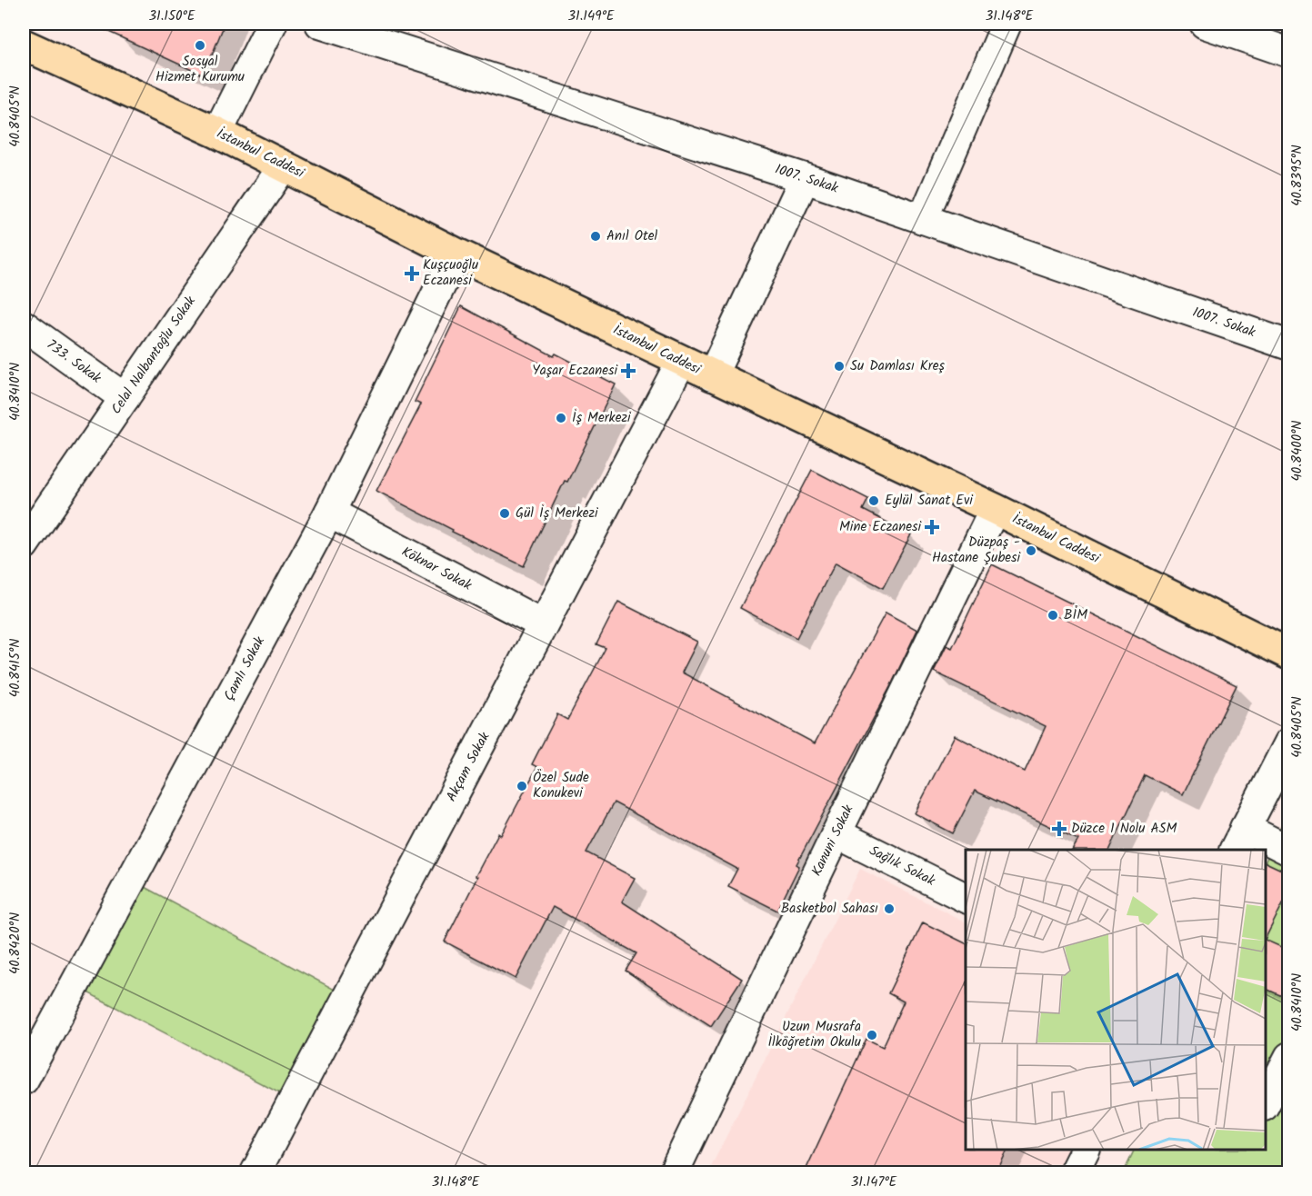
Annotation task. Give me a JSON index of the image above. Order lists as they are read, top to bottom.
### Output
{
  "streets": {
    "main road": ["İstanbul Caddesi"],
    "street": [
      "1007. Sokak",
      "Celal Nalbantoğlu Sokak",
      "733. Sokak",
      "Köknar Sokak",
      "Çamlı Sokak",
      "Akçam Sokak",
      "Kanuni Sokak",
      "Sağlık Sokak"
    ]
  },
  "crossings": [
    ["İstanbul Caddesi", "Celal Nalbantoğlu Sokak"],
    ["İstanbul Caddesi", "Çamlı Sokak"],
    ["İstanbul Caddesi", "Akçam Sokak"],
    ["İstanbul Caddesi", "Kanuni Sokak"],
    ["Celal Nalbantoğlu Sokak", "733. Sokak"],
    ["Köknar Sokak", "Çamlı Sokak"],
    ["Köknar Sokak", "Akçam Sokak"],
    ["Kanuni Sokak", "Sağlık Sokak"]
  ],
  "places": {
    "other": [
      "Sosyal Hizmet Kurumu",
      "Anıl Otel",
      "Su Damlası Kreş",
      "İş Merkezi",
      "Eylül Sanat Evi",
      "Gül İş Merkezi",
      "Düzpaş - Hastane Şubesi",
      "BİM",
      "Özel Sude Konukevi",
      "Basketbol Sahası",
      "Uzun Musrafa İlköğretim Okulu"
    ],
    "health": [
      "Kuşçuoğlu Eczanesi",
      "Yaşar Eczanesi",
      "Mine Eczanesi",
      "Düzce 1 Nolu ASM"
    ]
  },
  "coordinates": [
    "31.150°E",
    "31.149°E",
    "31.148°E",
    "40.8405°N",
    "40.8395°N",
    "40.8410°N",
    "40.8400°N",
    "40.8415°N",
    "40.8420°N",
    "31.147°E"
  ]
}
